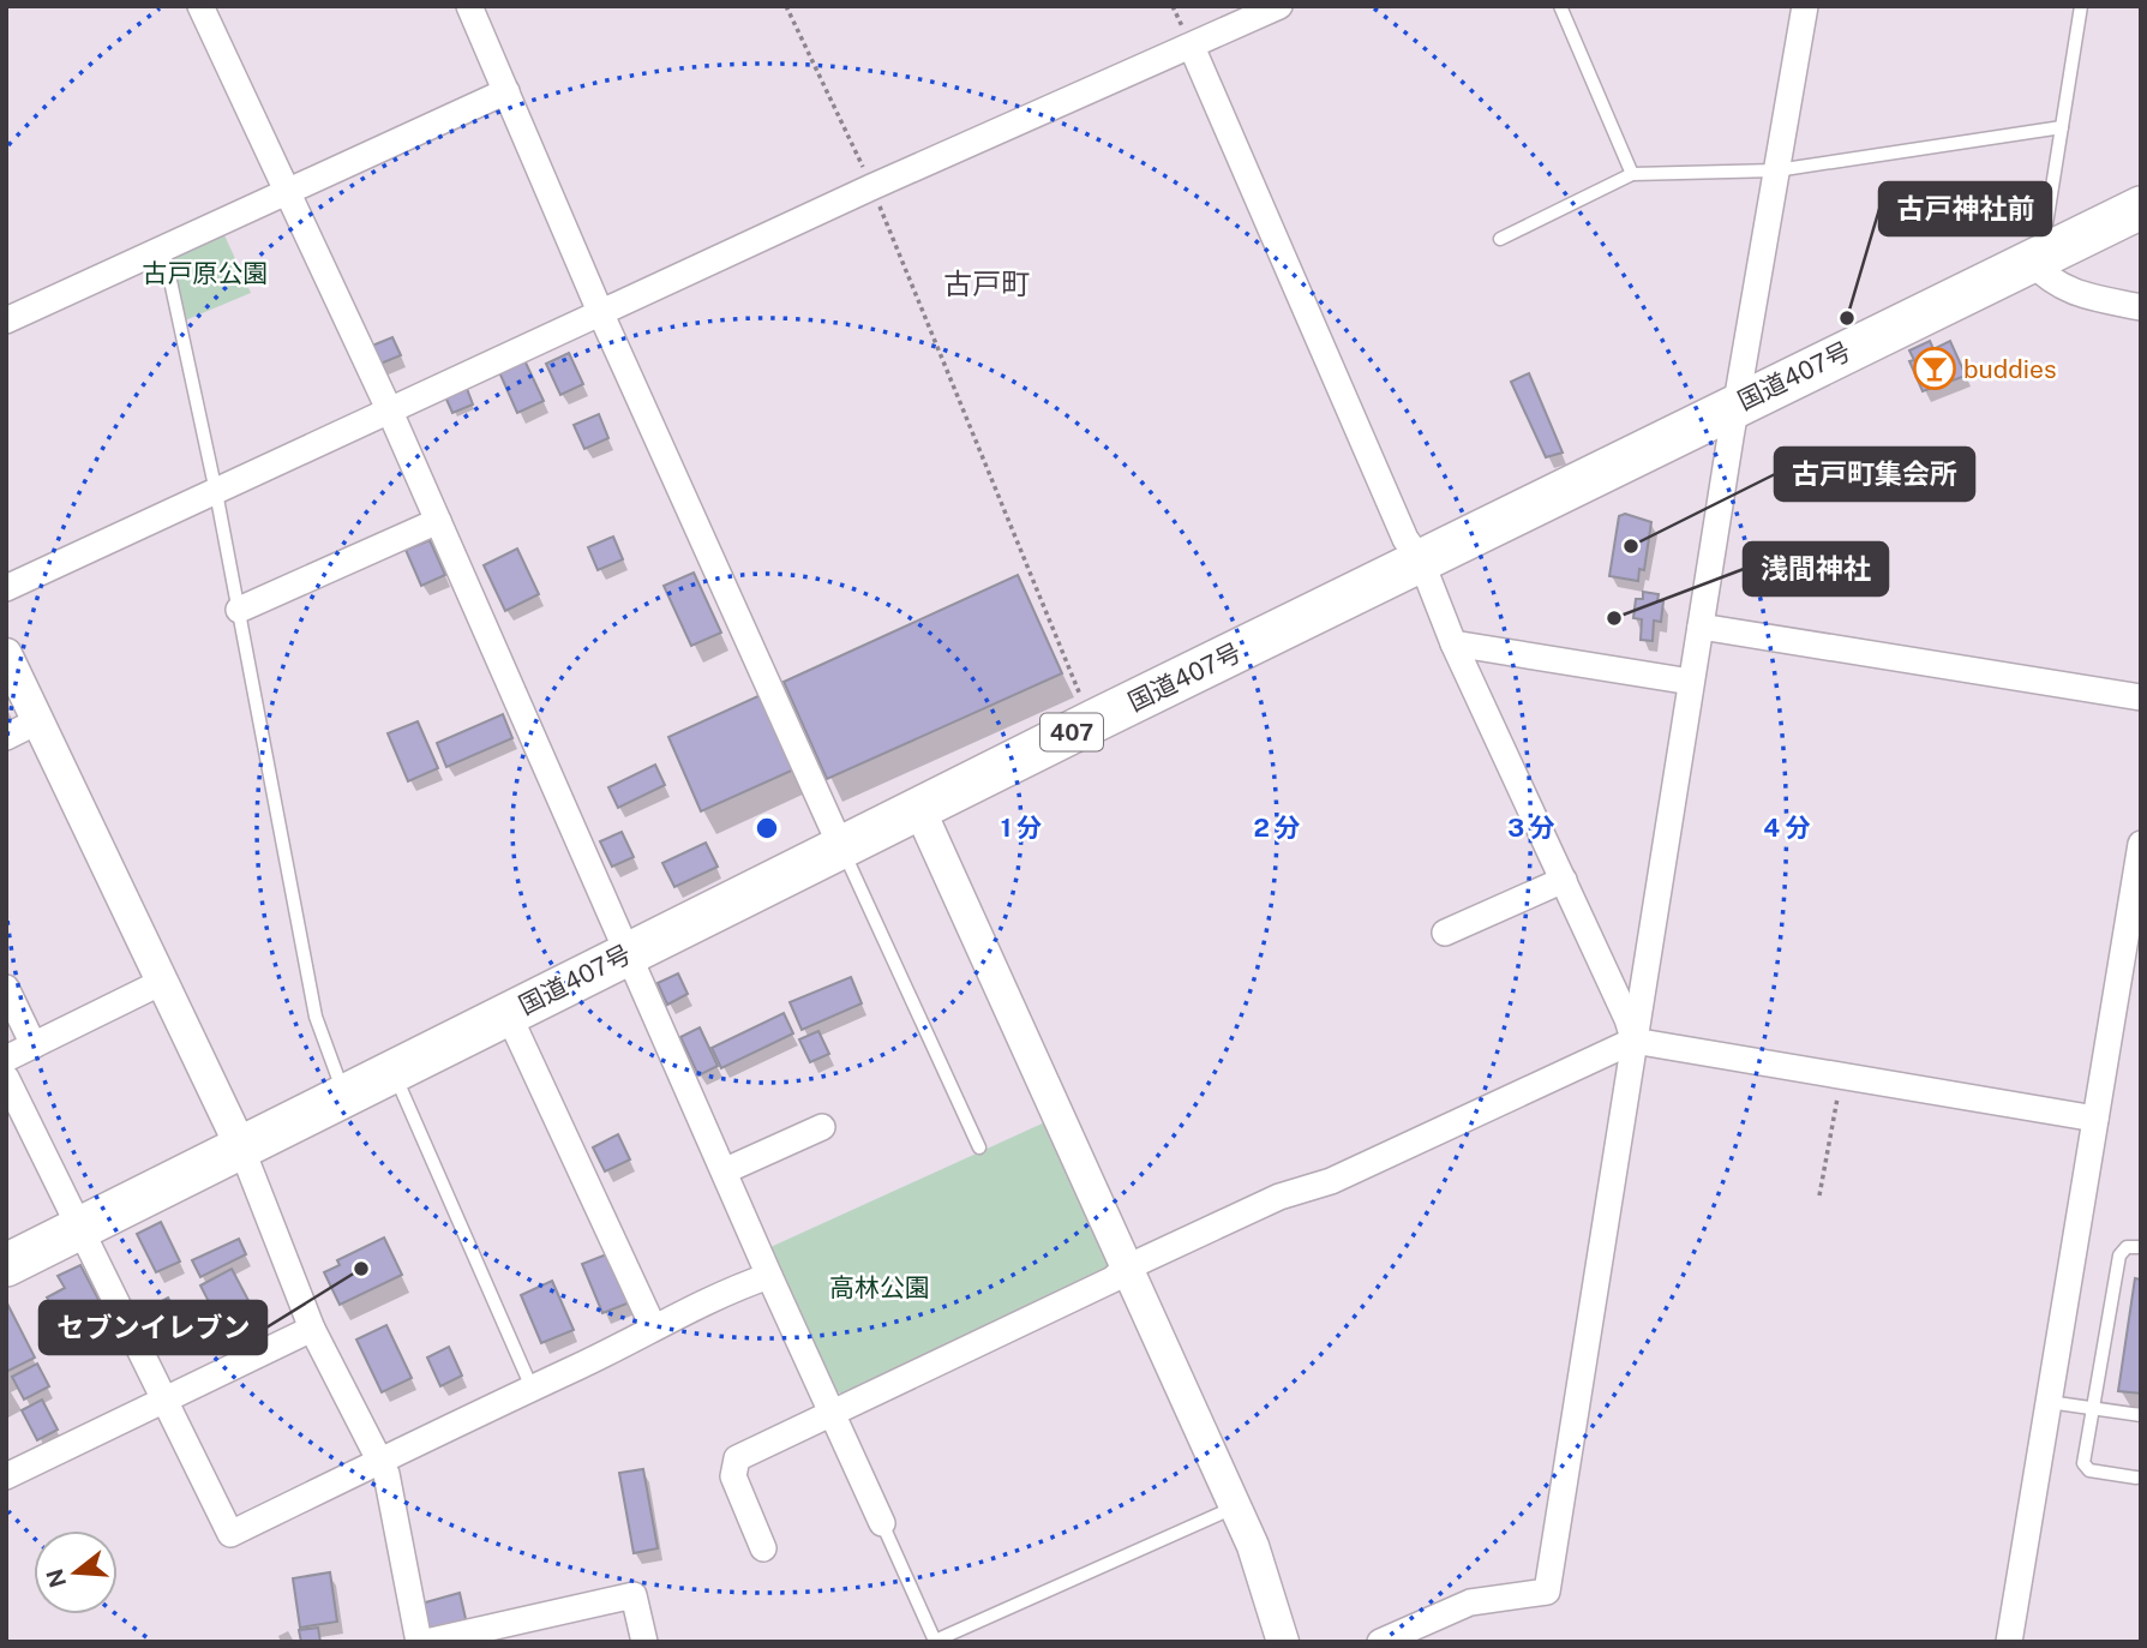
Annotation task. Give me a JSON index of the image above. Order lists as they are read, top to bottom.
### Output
{
  "streets": {
    "highway": ["国道407号", "407"]
  },
  "districts": ["古戸町"],
  "parks": ["古戸原公園", "高林公園"],
  "places": {
    "other": [
      "古戸神社前",
      "古戸町集会所",
      "浅間神社",
      "セブンイレブン"
    ],
    "bar": ["buddies"]
  },
  "north": "left",
  "rings": [
    "1 分",
    "2 分",
    "3 分",
    "4 分"
  ]
}
